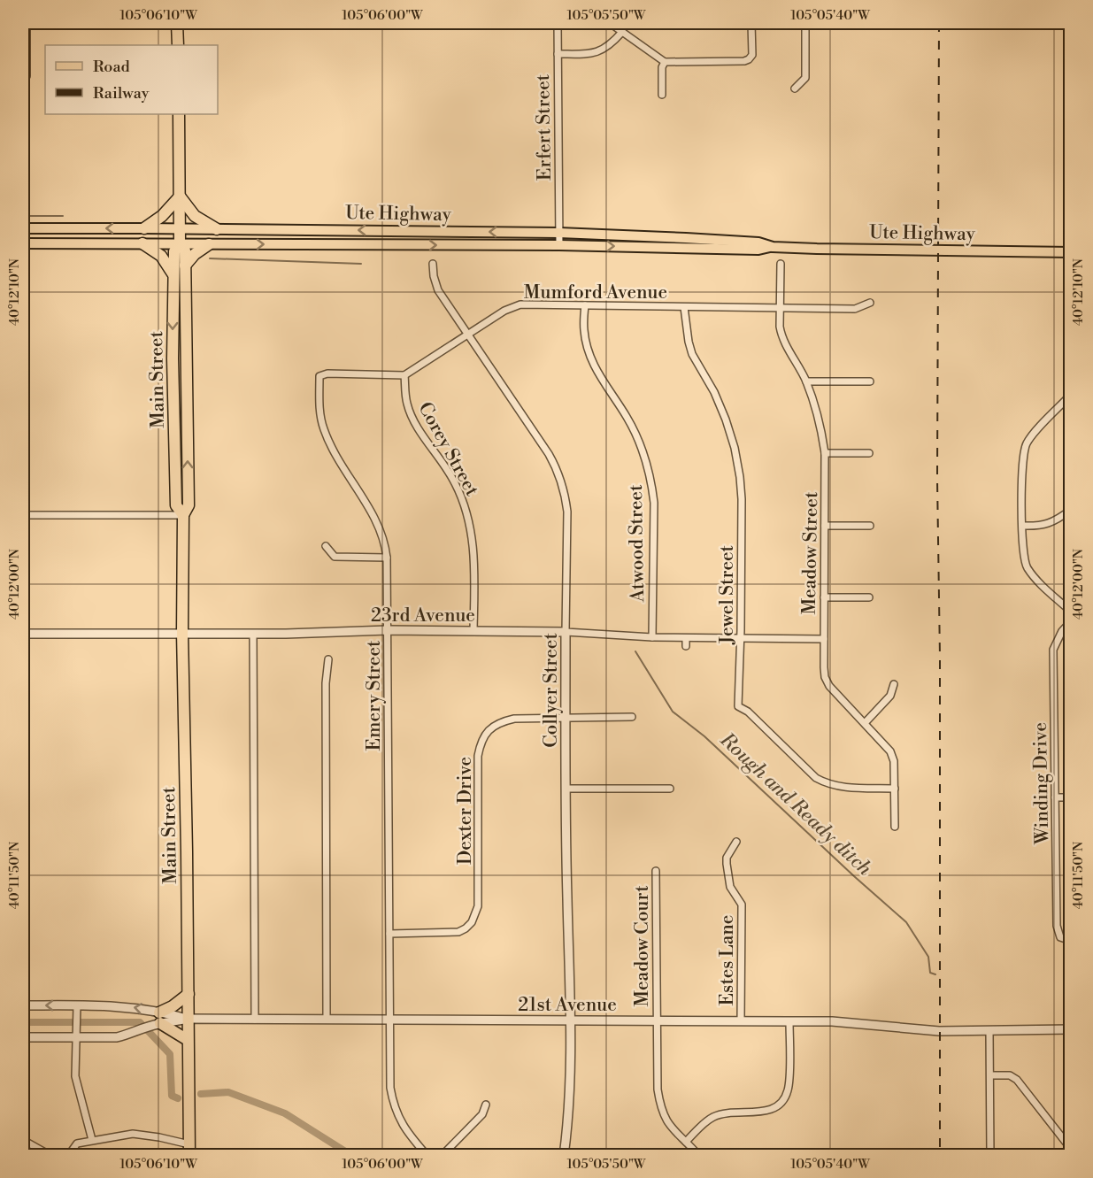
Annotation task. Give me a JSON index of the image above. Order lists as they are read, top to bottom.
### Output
{
  "streets": {
    "highway": ["Main Street"],
    "main road": ["Ute Highway"],
    "street": [
      "Erfert Street",
      "Mumford Avenue",
      "Corey Street",
      "Atwood Street",
      "Meadow Street",
      "Jewel Street",
      "23rd Avenue",
      "Collyer Street",
      "Emery Street",
      "Winding Drive",
      "Dexter Drive",
      "Meadow Court",
      "Estes Lane",
      "21st Avenue"
    ]
  },
  "crossings": [
    ["Erfert Street", "Ute Highway"],
    ["Ute Highway", "Main Street"],
    ["Mumford Avenue", "Corey Street"],
    ["Mumford Avenue", "Atwood Street"],
    ["Mumford Avenue", "Meadow Street"],
    ["Mumford Avenue", "Jewel Street"],
    ["Mumford Avenue", "Collyer Street"],
    ["Mumford Avenue", "Emery Street"],
    ["Main Street", "23rd Avenue"],
    ["Main Street", "21st Avenue"],
    ["Corey Street", "23rd Avenue"],
    ["Corey Street", "Emery Street"],
    ["Atwood Street", "23rd Avenue"],
    ["Meadow Street", "Jewel Street"],
    ["Meadow Street", "23rd Avenue"],
    ["Jewel Street", "23rd Avenue"],
    ["23rd Avenue", "Collyer Street"],
    ["23rd Avenue", "Emery Street"],
    ["Collyer Street", "Dexter Drive"],
    ["Collyer Street", "21st Avenue"],
    ["Emery Street", "Dexter Drive"],
    ["Emery Street", "21st Avenue"],
    ["Meadow Court", "21st Avenue"],
    ["Estes Lane", "21st Avenue"]
  ],
  "water": ["Rough and Ready ditch"],
  "legend": ["Road", "Railway"],
  "coordinates": [
    "105°06'10\"W",
    "105°06'00\"W",
    "105°05'50\"W",
    "105°05'40\"W",
    "40°12'10\"N",
    "40°12'00\"N",
    "40°11'50\"N"
  ]
}
